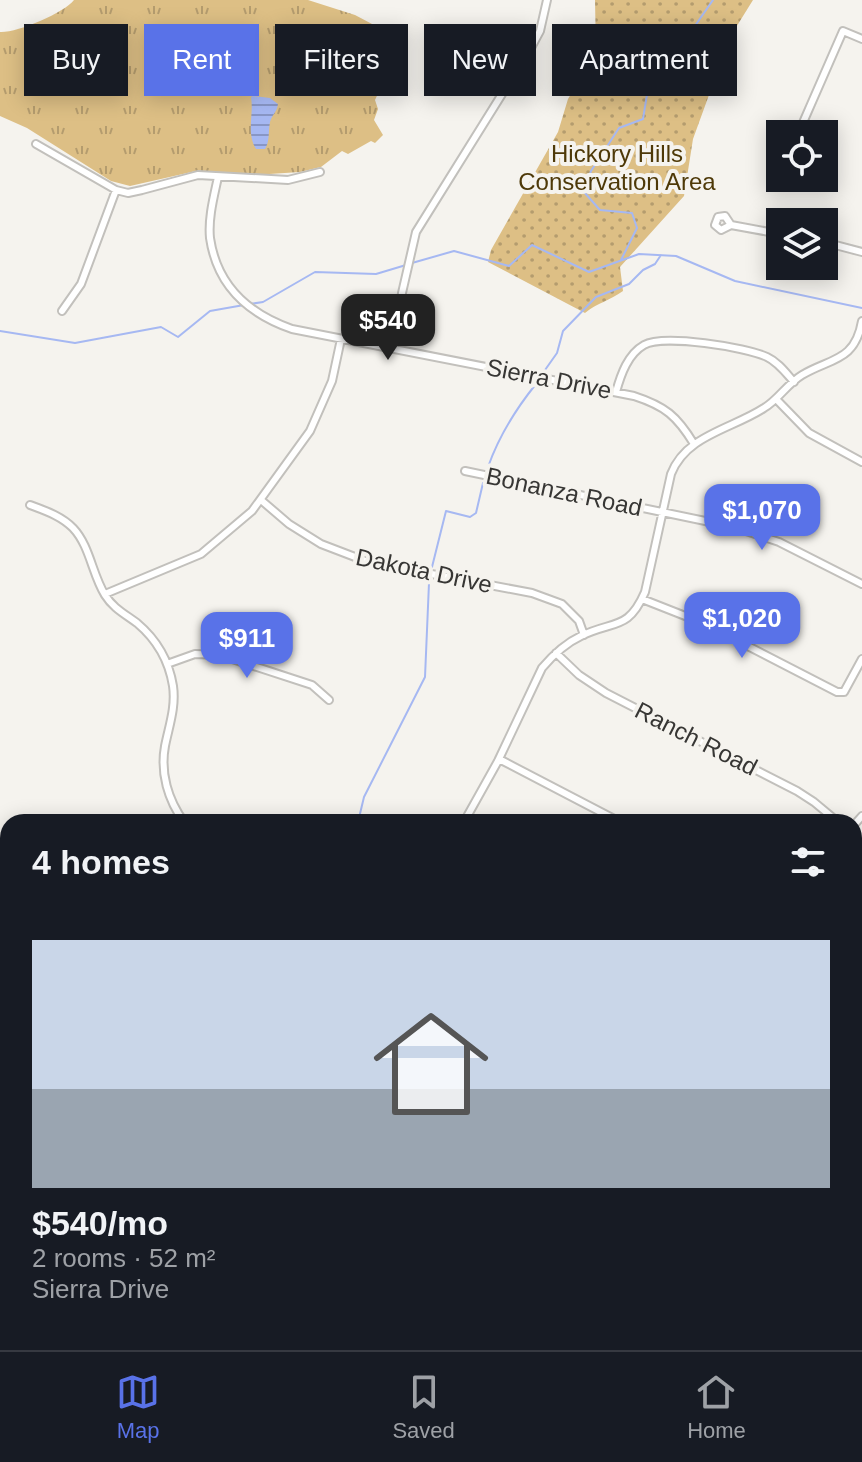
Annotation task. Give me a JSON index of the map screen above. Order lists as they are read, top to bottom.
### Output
{
  "streets": {
    "street": [
      "Sierra Drive",
      "Bonanza Road",
      "Dakota Drive",
      "Ranch Road"
    ]
  },
  "parks": ["Hickory Hills Conservation Area"],
  "page": {
    "chip": [
      "Buy",
      "Rent",
      "Filters",
      "New",
      "Apartment"
    ],
    "price": [
      "$540",
      "$1,070",
      "$1,020",
      "$911"
    ],
    "heading": "4 homes",
    "list": [
      {
        "name": "$540/mo",
        "note": "2 rooms · 52 m² · Sierra Drive"
      }
    ],
    "tabs": ["Map", "Saved", "Home"]
  }
}
